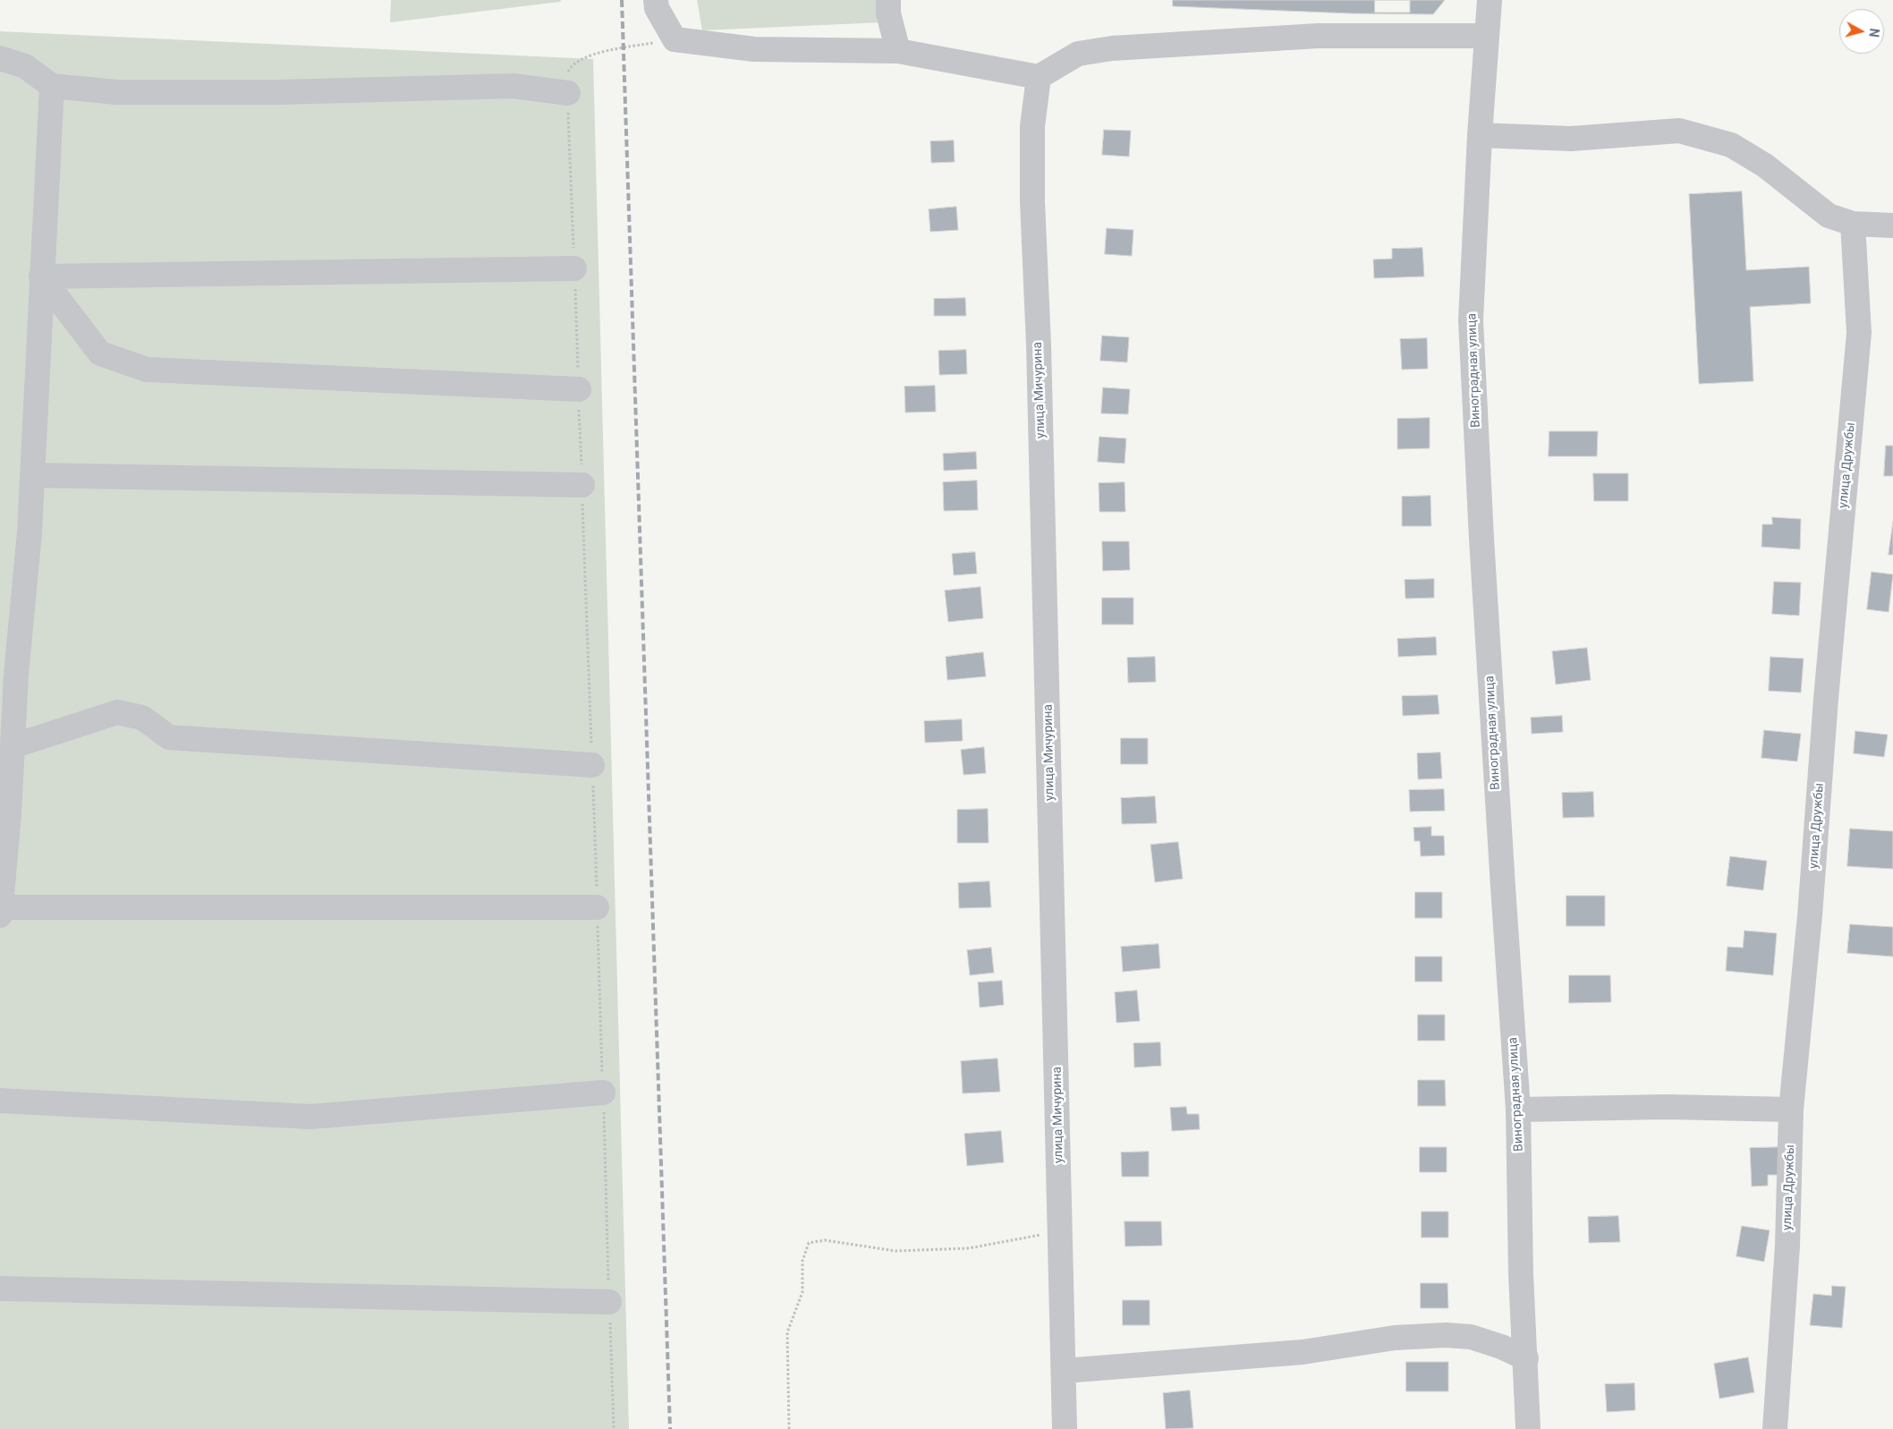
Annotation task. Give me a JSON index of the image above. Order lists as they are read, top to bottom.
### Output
{
  "streets": {
    "street": ["Виноградная улица", "улица Мичурина", "улица Дружбы"]
  },
  "north": "right"
}
